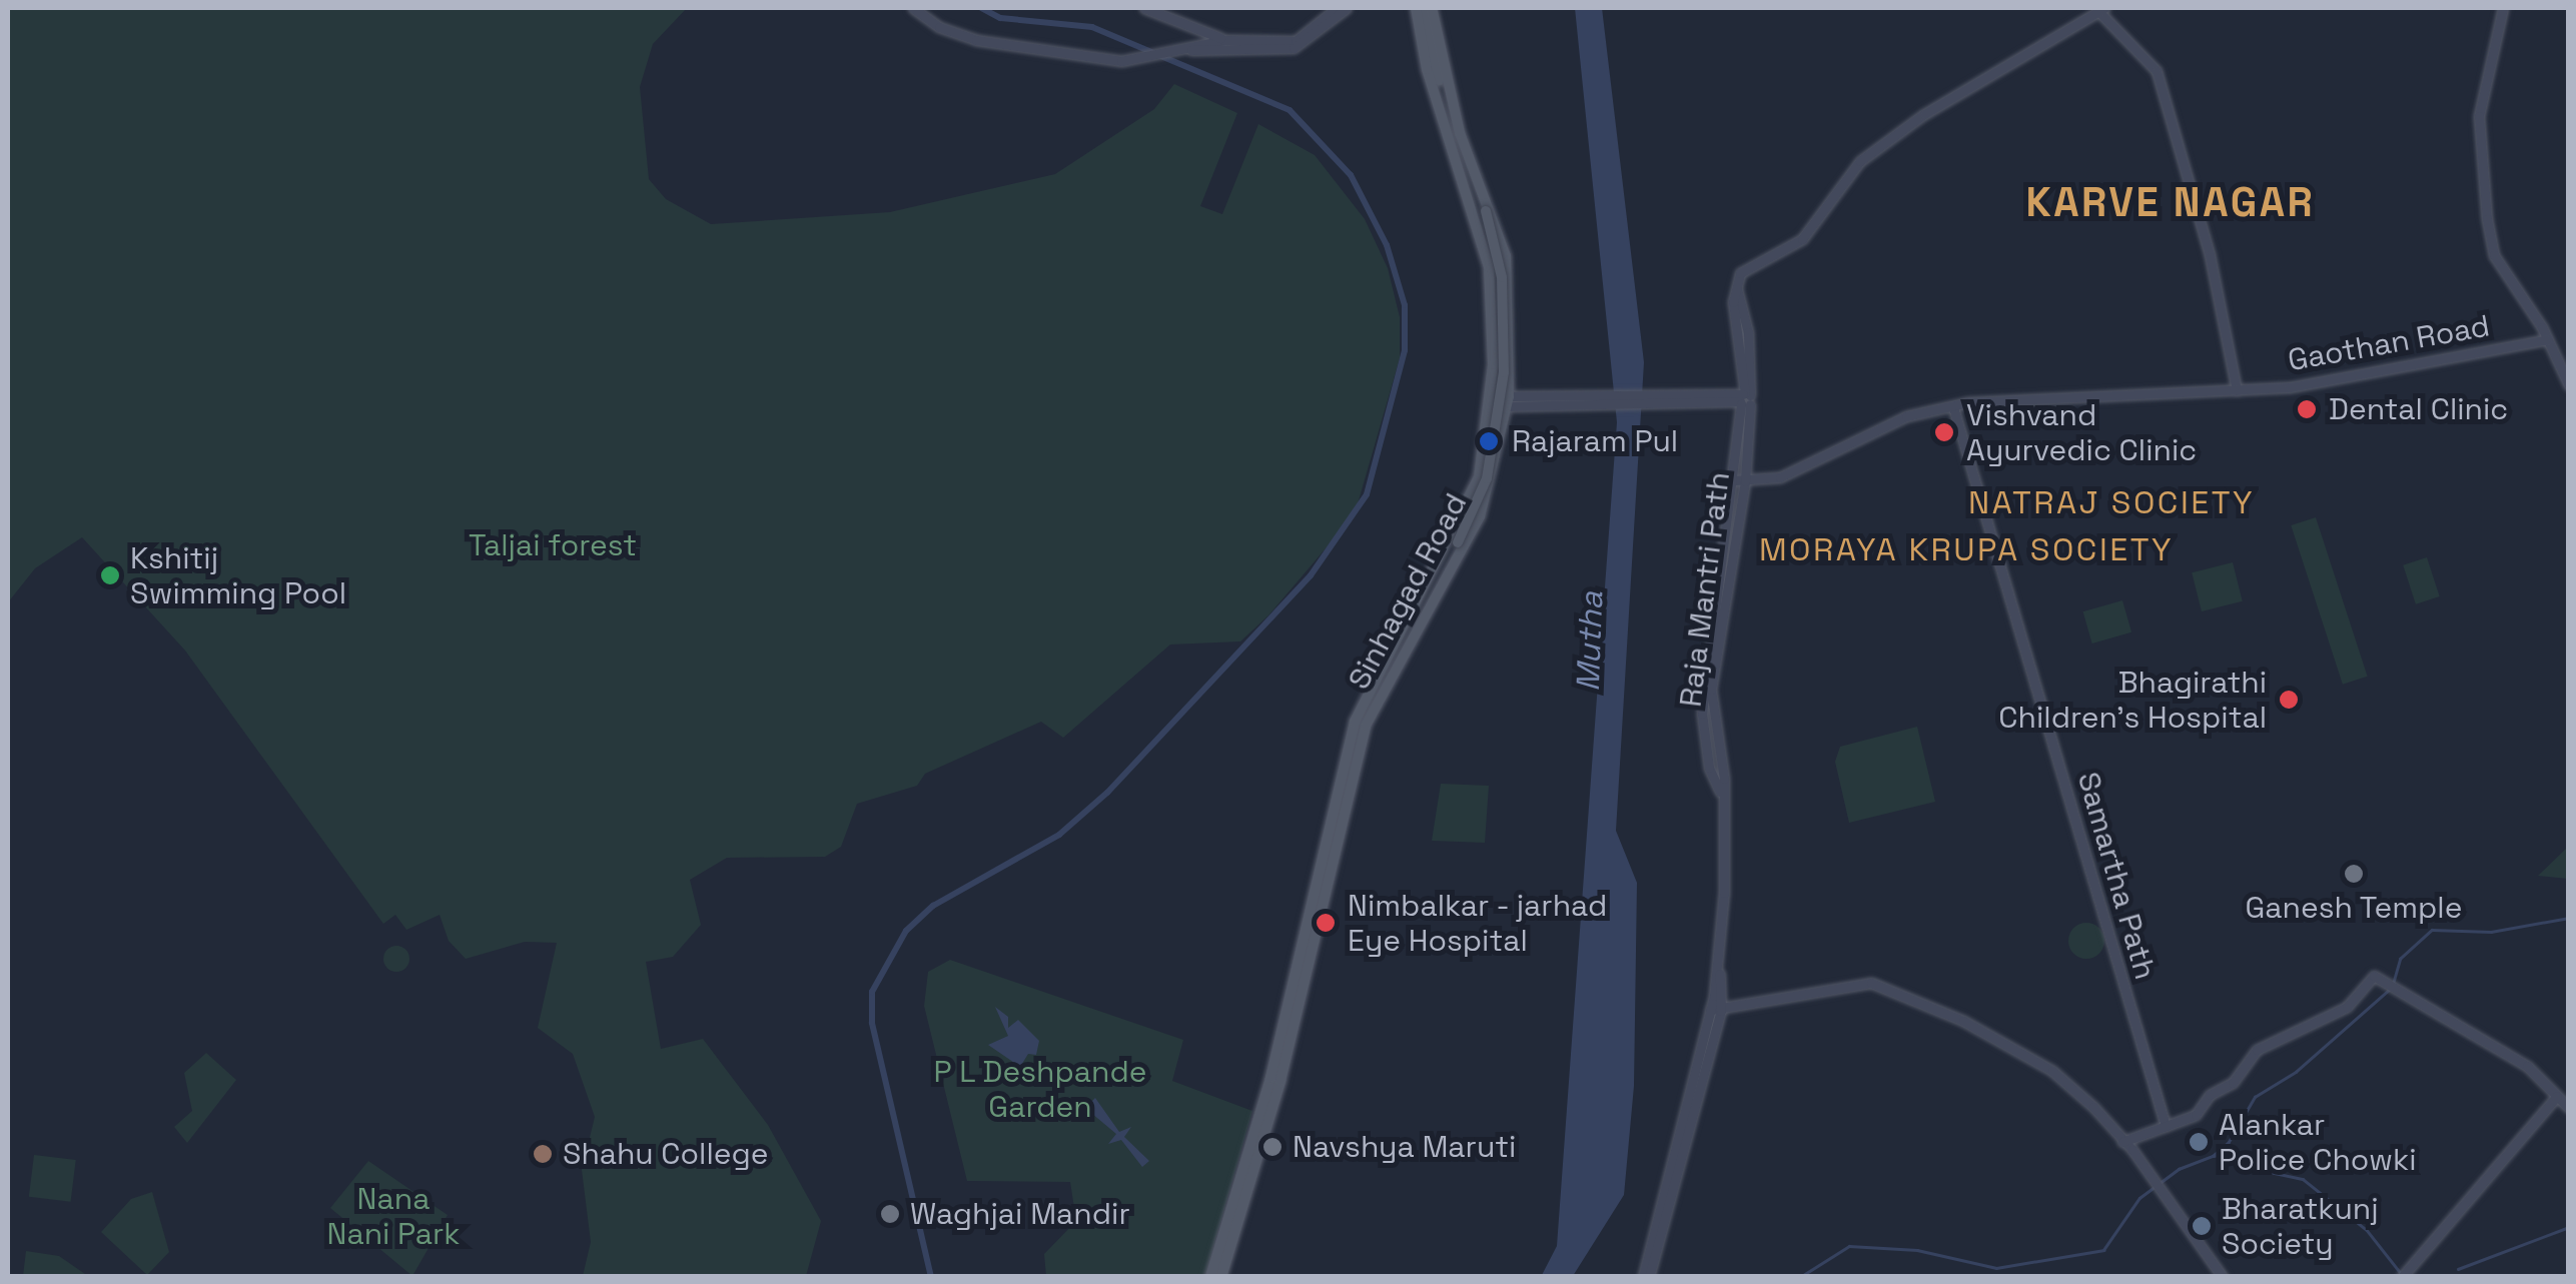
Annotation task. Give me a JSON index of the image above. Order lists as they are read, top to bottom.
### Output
{
  "streets": {
    "main road": ["Sinhagad Road"],
    "street": ["Gaothan Road", "Raja Mantri Path", "Samartha Path"]
  },
  "crossings": [
    ["Gaothan Road", "Raja Mantri Path"],
    ["Gaothan Road", "Samartha Path"]
  ],
  "districts": ["KARVE NAGAR", "NATRAJ SOCIETY", "MORAYA KRUPA SOCIETY"],
  "water": ["Mutha"],
  "parks": ["Taljai forest", "P L Deshpande Garden", "Nana Nani Park"],
  "places": [
    "Dental Clinic",
    "Vishvand Ayurvedic Clinic",
    "Rajaram Pul",
    "Kshitij Swimming Pool",
    "Bhagirathi Children's Hospital",
    "Ganesh Temple",
    "Nimbalkar - jarhad Eye Hospital",
    "Alankar Police Chowki",
    "Navshya Maruti",
    "Shahu College",
    "Waghjai Mandir",
    "Bharatkunj Society"
  ]
}
